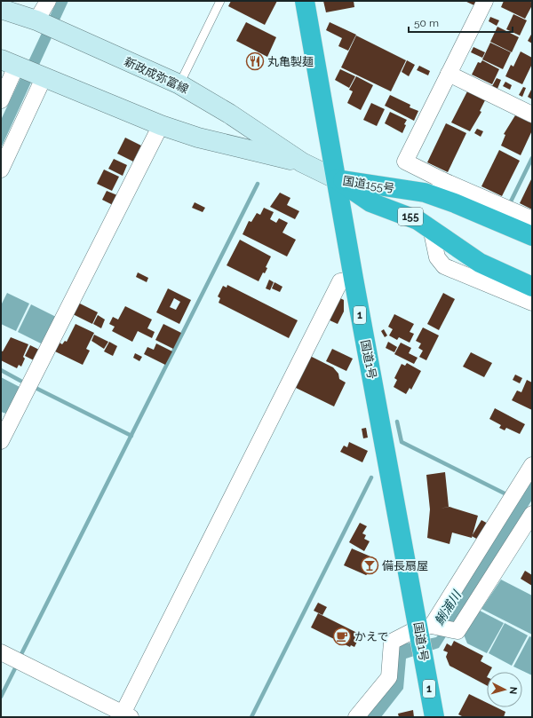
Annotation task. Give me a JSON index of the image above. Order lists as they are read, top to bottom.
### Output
{
  "streets": {
    "highway": [
      "国道155号",
      "155",
      "1",
      "国道1号"
    ],
    "main road": ["新政成弥富線"]
  },
  "crossings": [
    ["新政成弥富線", "国道155号"],
    ["新政成弥富線", "国道1号"],
    ["国道155号", "国道1号"]
  ],
  "water": ["鯏浦川"],
  "places": {
    "restaurant": ["丸亀製麺"],
    "bar": ["備長扇屋"],
    "cafe": ["かえで"]
  },
  "scale_bar": "50 m",
  "north": "right"
}
